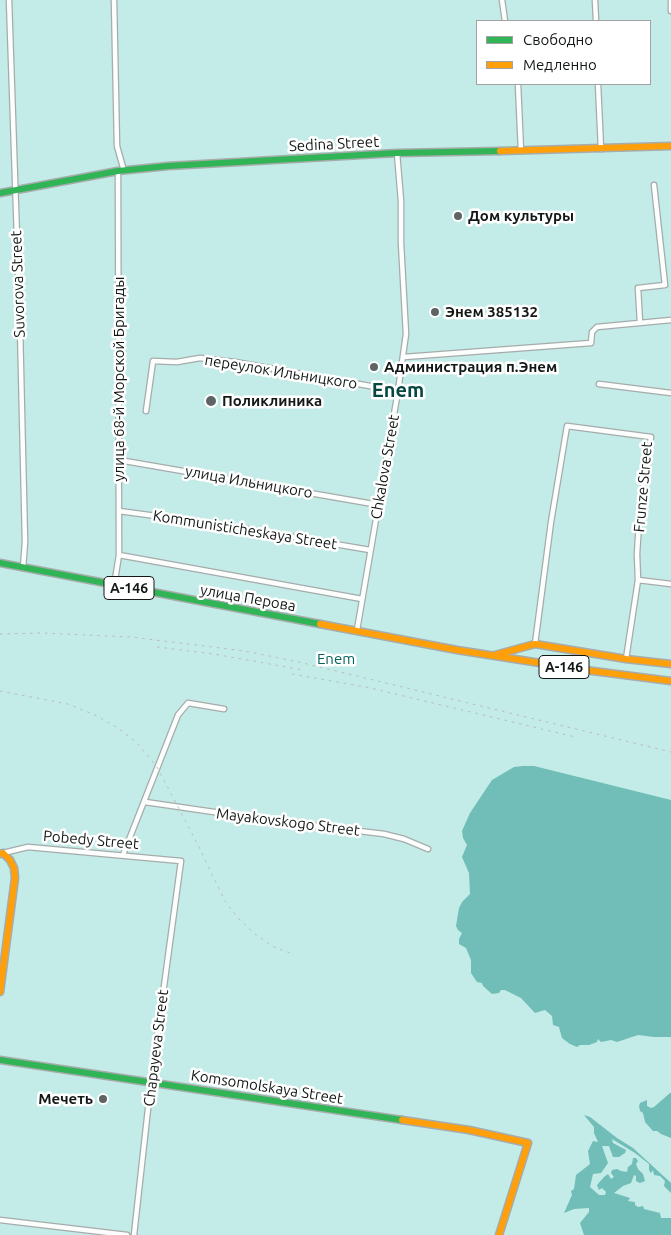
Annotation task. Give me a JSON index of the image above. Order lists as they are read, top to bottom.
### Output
{
  "streets": {
    "main road": [
      "Sedina Street",
      "А-146",
      "улица Перова",
      "Komsomolskaya Street"
    ],
    "street": [
      "Suvorova Street",
      "переулок Ильницкого",
      "улица 68-й Морской Бригады",
      "Chkalova Street",
      "улица Ильницкого",
      "Frunze Street",
      "Kommunisticheskaya Street",
      "Mayakovskogo Street",
      "Pobedy Street",
      "Chapayeva Street"
    ]
  },
  "crossings": [
    ["Sedina Street", "Suvorova Street"],
    ["Sedina Street", "улица 68-й Морской Бригады"],
    ["Sedina Street", "Chkalova Street"],
    ["Suvorova Street", "улица Перова"],
    ["переулок Ильницкого", "Chkalova Street"],
    ["улица 68-й Морской Бригады", "улица Ильницкого"],
    ["улица 68-й Морской Бригады", "Kommunisticheskaya Street"],
    ["улица 68-й Морской Бригады", "улица Перова"],
    ["Chkalova Street", "улица Ильницкого"],
    ["Chkalova Street", "Kommunisticheskaya Street"],
    ["Chkalova Street", "улица Перова"],
    ["Frunze Street", "улица Перова"],
    ["Pobedy Street", "Chapayeva Street"],
    ["Chapayeva Street", "Komsomolskaya Street"]
  ],
  "districts": ["Enem"],
  "parks": ["Enem"],
  "places": [
    "Дом культуры",
    "Энем 385132",
    "Администрация п.Энем",
    "Поликлиника",
    "Мечеть"
  ],
  "legend": ["Свободно", "Медленно"]
}
